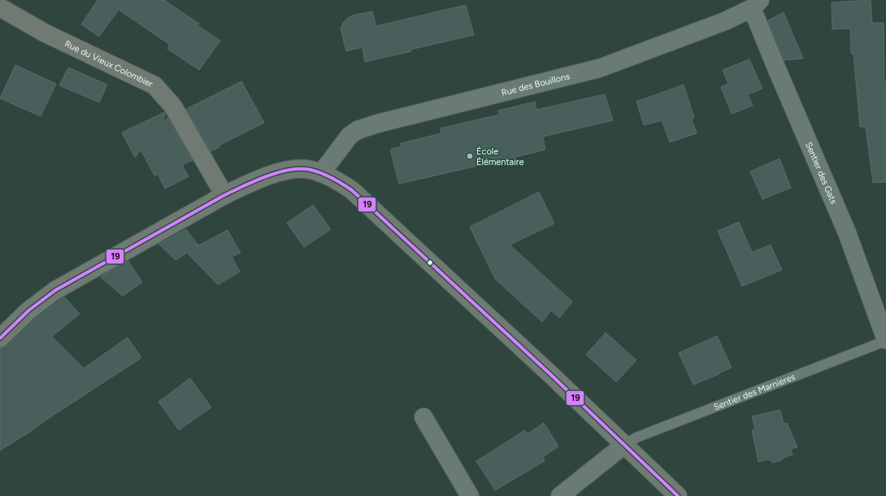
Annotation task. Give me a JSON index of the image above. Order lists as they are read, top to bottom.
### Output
{
  "streets": {
    "street": ["Rue du Vieux Colombier", "Rue des Bouillons", "Sentier des Gats"],
    "lane": ["Sentier des Marnieres"]
  },
  "crossings": [
    ["Rue des Bouillons", "Sentier des Gats"],
    ["Sentier des Gats", "Sentier des Marnieres"]
  ],
  "places": ["École Élémentaire"],
  "lines": ["transit line 19"]
}
